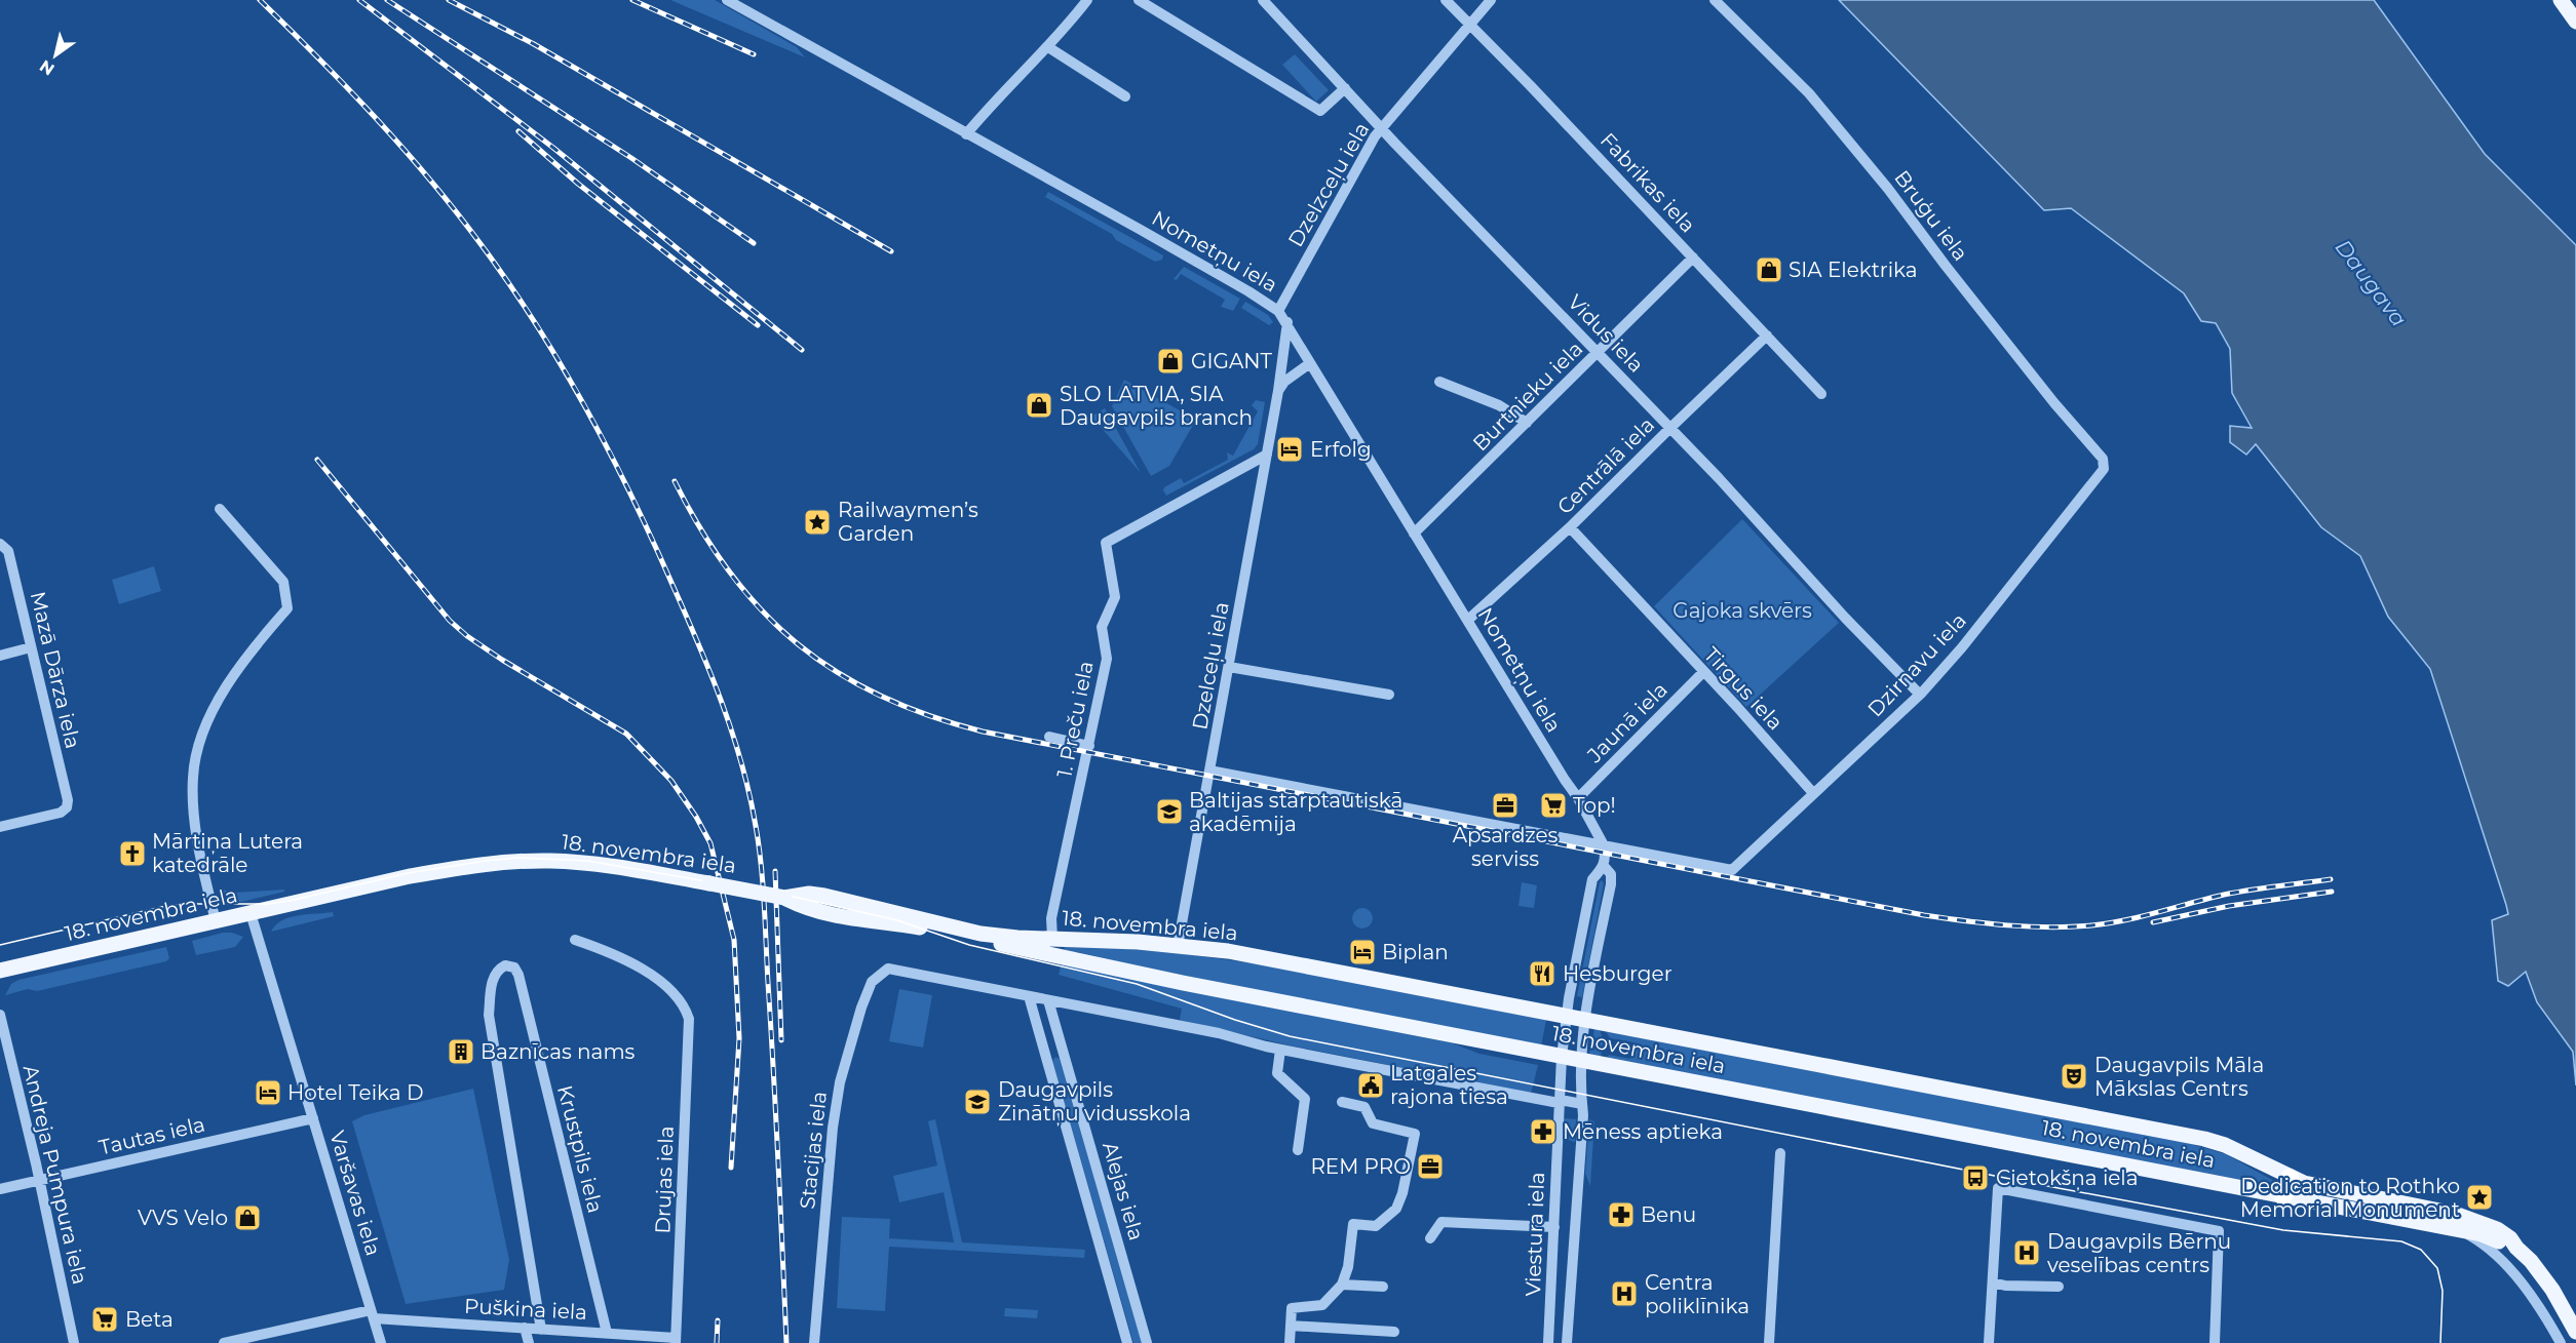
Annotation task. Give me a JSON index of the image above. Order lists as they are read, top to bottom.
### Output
{
  "streets": {
    "main road": ["18. novembra iela"],
    "street": [
      "Fabrikas iela",
      "Dzelzceļu iela",
      "Bruģu iela",
      "Nometņu iela",
      "Vidus iela",
      "Burtnieku iela",
      "Centrālā iela",
      "Dzirnavu iela",
      "Dzelceļu iela",
      "Mazā Dārza iela",
      "Tirgus iela",
      "1. Preču iela",
      "Jaunā iela",
      "Tautas iela",
      "Krustpils iela",
      "Stacijas iela",
      "Andreja Pumpura iela",
      "Drujas iela",
      "Alejas iela",
      "Varšavas iela",
      "Viestura iela",
      "Puškina iela"
    ]
  },
  "crossings": [
    ["Fabrikas iela", "Dzelzceļu iela"],
    ["Fabrikas iela", "Burtnieku iela"],
    ["Fabrikas iela", "Centrālā iela"],
    ["Dzelzceļu iela", "Nometņu iela"],
    ["Dzelzceļu iela", "Vidus iela"],
    ["Bruģu iela", "Dzirnavu iela"],
    ["Nometņu iela", "Burtnieku iela"],
    ["Nometņu iela", "Centrālā iela"],
    ["Nometņu iela", "Dzirnavu iela"],
    ["Nometņu iela", "Dzelceļu iela"],
    ["Nometņu iela", "Jaunā iela"],
    ["Nometņu iela", "18. novembra iela"],
    ["Nometņu iela", "Viestura iela"],
    ["Vidus iela", "Burtnieku iela"],
    ["Vidus iela", "Centrālā iela"],
    ["Vidus iela", "Dzirnavu iela"],
    ["Centrālā iela", "Tirgus iela"],
    ["Dzirnavu iela", "Tirgus iela"],
    ["Dzelceļu iela", "1. Preču iela"],
    ["Dzelceļu iela", "18. novembra iela"],
    ["Tirgus iela", "Jaunā iela"],
    ["1. Preču iela", "18. novembra iela"],
    ["18. novembra iela", "Varšavas iela"],
    ["18. novembra iela", "Viestura iela"],
    ["Tautas iela", "Andreja Pumpura iela"],
    ["Tautas iela", "Varšavas iela"],
    ["Krustpils iela", "Puškina iela"],
    ["Stacijas iela", "Alejas iela"],
    ["Drujas iela", "Puškina iela"],
    ["Varšavas iela", "Puškina iela"]
  ],
  "water": ["Daugava"],
  "parks": ["Gajoka skvērs"],
  "places": {
    "shop": [
      "SIA Elektrika",
      "GIGANT",
      "SLO LATVIA, SIA Daugavpils branch",
      "VVS Velo"
    ],
    "hotel": ["Erfolg", "Biplan", "Hotel Teika D"],
    "place": ["Railwaymen’s Garden", "Dedication to Rothko Memorial Monument"],
    "office": ["Apsardzes serviss", "REM PRO"],
    "supermarket": ["Top!", "Beta"],
    "school or university": ["Baltijas starptautiskā akadēmija", "Daugavpils Zinātņu vidusskola"],
    "church": ["Mārtiņa Lutera katedrāle"],
    "restaurant": ["Hesburger"],
    "building": ["Baznīcas nams"],
    "theatre": ["Daugavpils Māla Mākslas Centrs"],
    "public building": ["Latgales rajona tiesa"],
    "pharmacy": ["Mēness aptieka", "Benu"],
    "bus stop": ["Cietokšņa iela"],
    "hospital": ["Daugavpils Bērnu veselības centrs", "Centra poliklīnika"]
  },
  "north": "bottom left"
}
